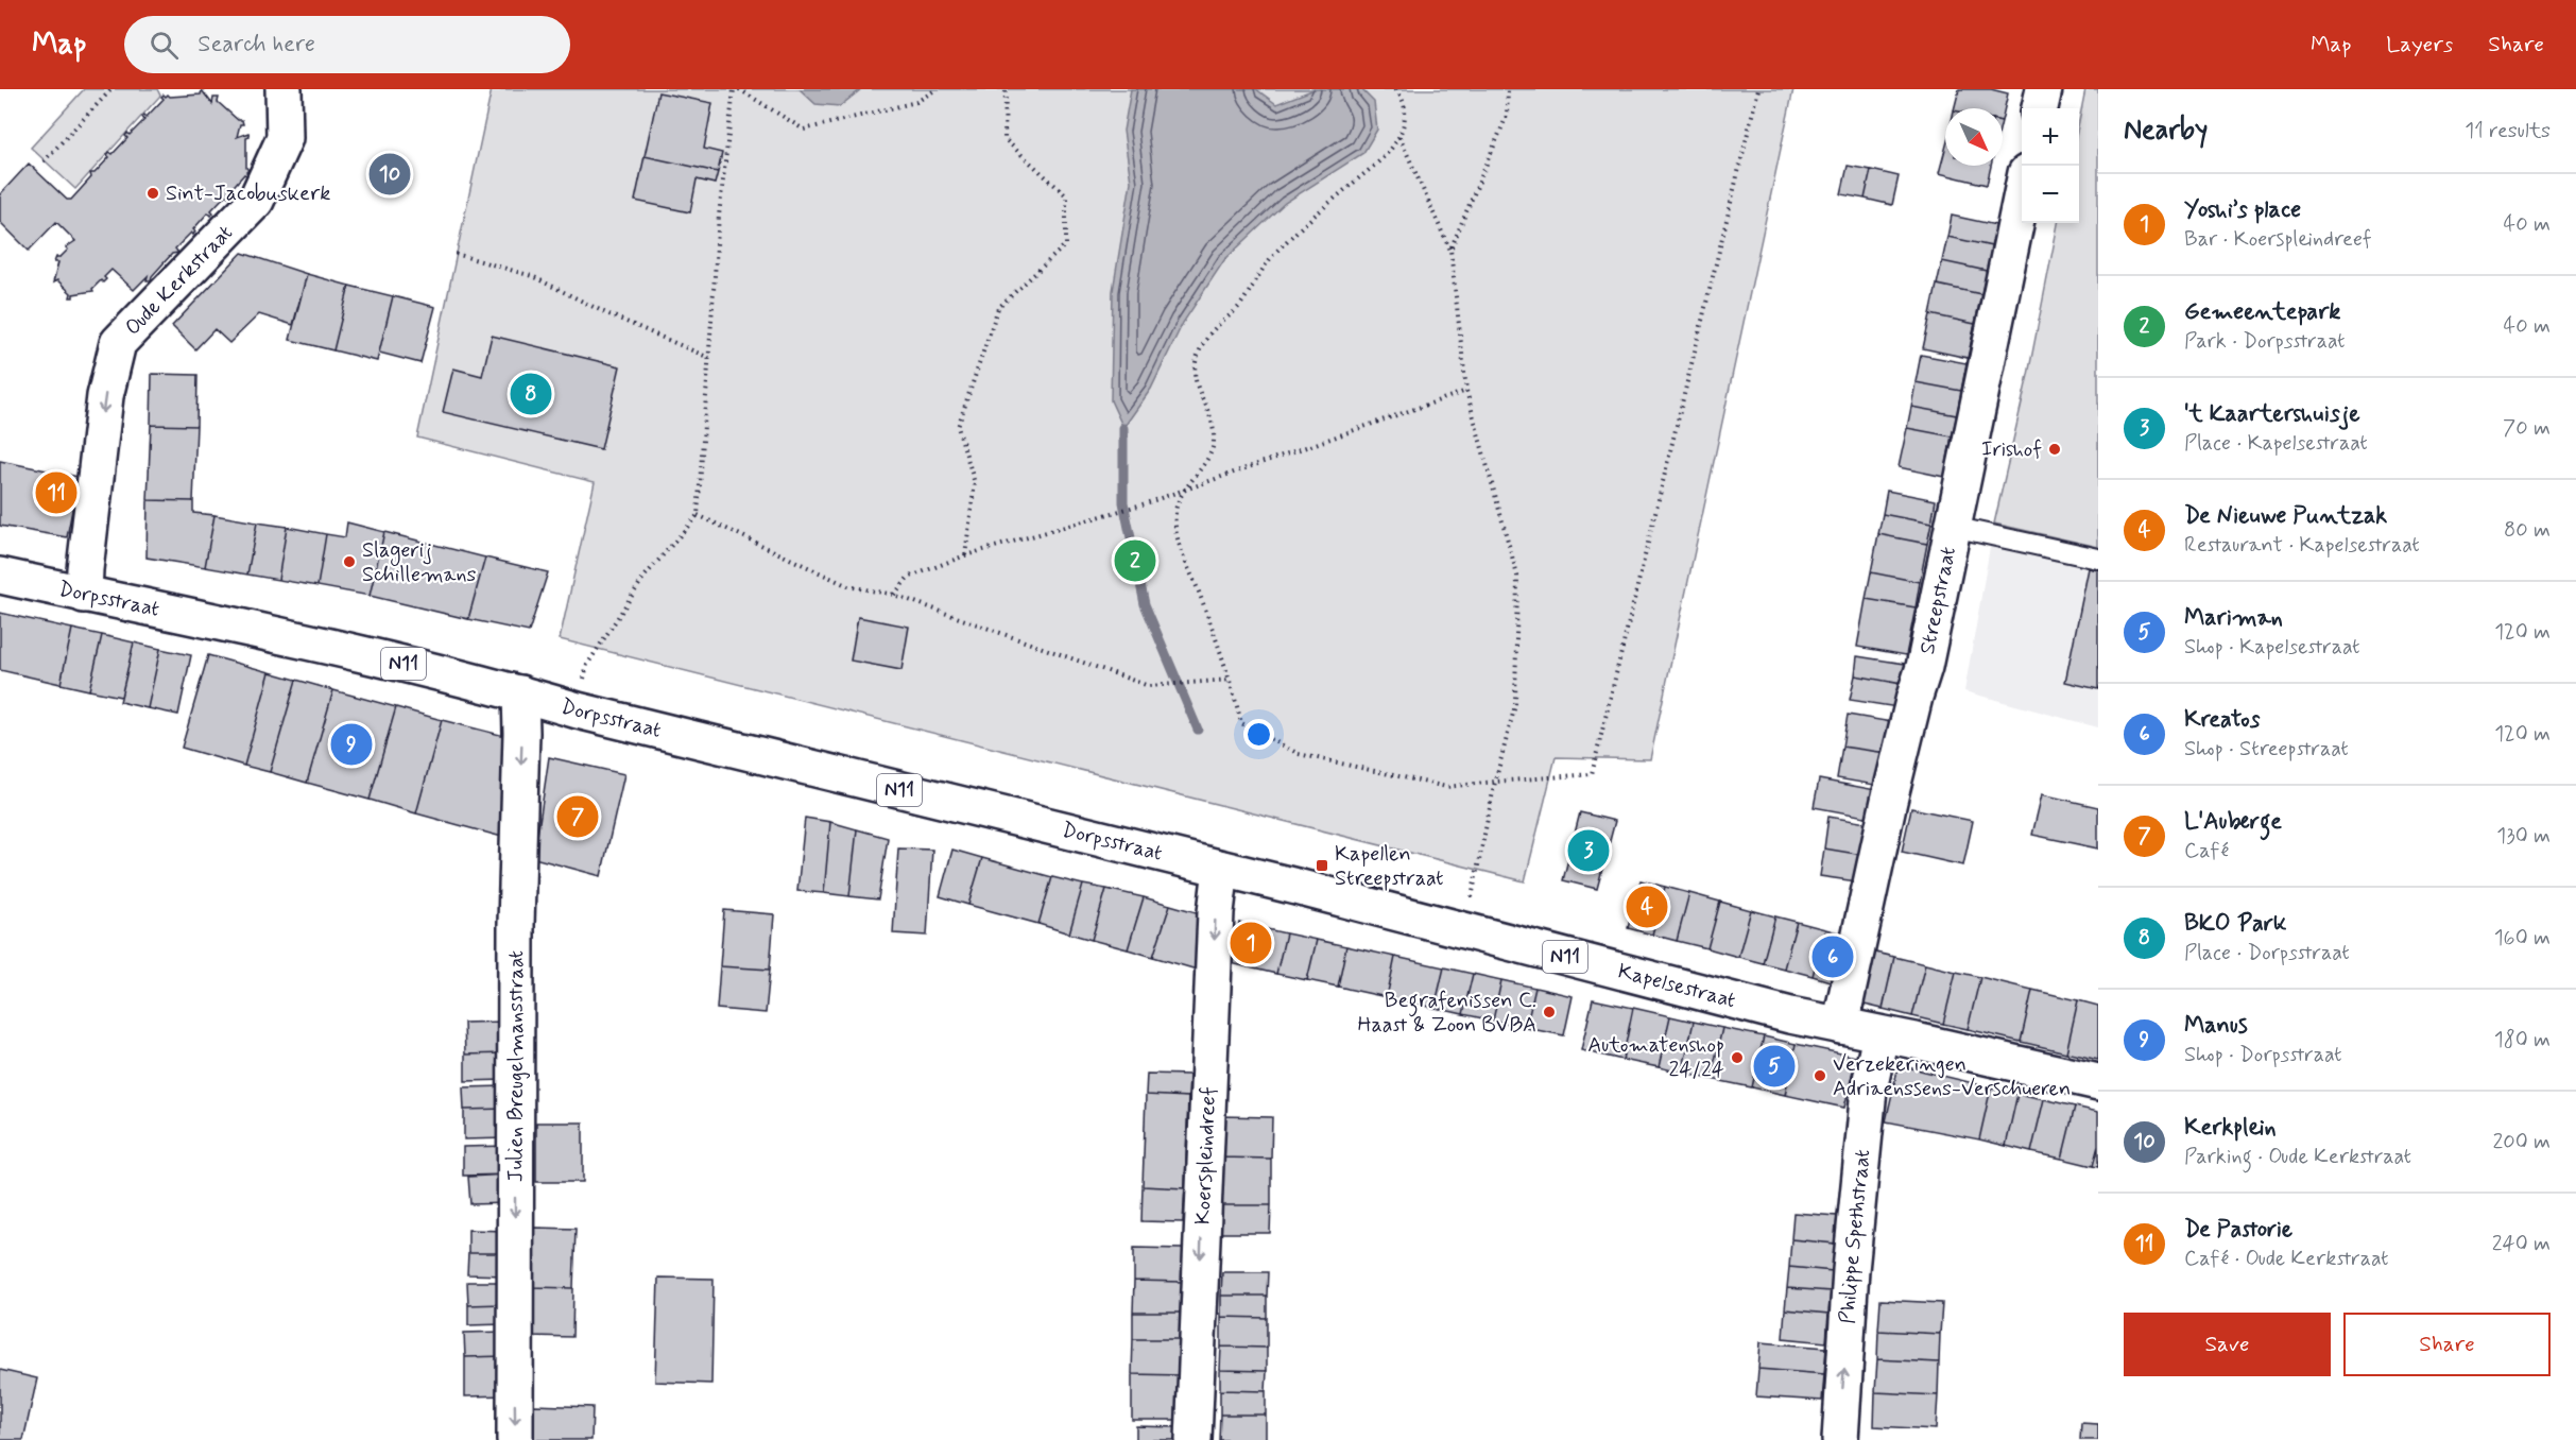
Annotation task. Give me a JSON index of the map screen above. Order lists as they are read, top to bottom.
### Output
{
  "streets": {
    "street": [
      "Oude Kerkstraat",
      "Dorpsstraat",
      "Streepstraat",
      "N11",
      "Kapelsestraat",
      "Julien Breugelmansstraat",
      "Koerspleindreef",
      "Philippe Spethstraat"
    ]
  },
  "crossings": [
    ["Oude Kerkstraat", "Dorpsstraat"],
    ["Dorpsstraat", "Kapelsestraat"],
    ["Dorpsstraat", "Julien Breugelmansstraat"],
    ["Dorpsstraat", "Koerspleindreef"],
    ["Streepstraat", "Kapelsestraat"],
    ["Kapelsestraat", "Koerspleindreef"],
    ["Kapelsestraat", "Philippe Spethstraat"]
  ],
  "one_way": [
    "Oude Kerkstraat",
    "Julien Breugelmansstraat",
    "Koerspleindreef",
    "Philippe Spethstraat"
  ],
  "places": {
    "other": [
      "Sint-Jacobuskerk",
      "Irishof",
      "Slagerij Schillemans",
      "Begrafenissen C. Haast & Zoon BVBA",
      "Automatenshop 24/24",
      "Verzekeringen Adriaenssens-Verschueren"
    ],
    "transit": ["Kapellen Streepstraat"]
  },
  "north": "bottom right",
  "page": {
    "header": "Map",
    "search": "Search here",
    "nav": ["Map", "Layers", "Share"],
    "heading": ["Nearby", "11 results"],
    "map_buttons": ["+", "−"],
    "pins": [
      "10",
      "8",
      "11",
      "2",
      "9",
      "7",
      "3",
      "4",
      "1",
      "6",
      "5"
    ],
    "list": [
      {
        "mark": "1",
        "name": "Yoshi’s place",
        "note": "Bar · Koerspleindreef",
        "value": "40 m"
      },
      {
        "mark": "2",
        "name": "Gemeentepark",
        "note": "Park · Dorpsstraat",
        "value": "40 m"
      },
      {
        "mark": "3",
        "name": "'t Kaartershuisje",
        "note": "Place · Kapelsestraat",
        "value": "70 m"
      },
      {
        "mark": "4",
        "name": "De Nieuwe Puntzak",
        "note": "Restaurant · Kapelsestraat",
        "value": "80 m"
      },
      {
        "mark": "5",
        "name": "Mariman",
        "note": "Shop · Kapelsestraat",
        "value": "120 m"
      },
      {
        "mark": "6",
        "name": "Kreatos",
        "note": "Shop · Streepstraat",
        "value": "120 m"
      },
      {
        "mark": "7",
        "name": "L'Auberge",
        "note": "Café",
        "value": "130 m"
      },
      {
        "mark": "8",
        "name": "BKO Park",
        "note": "Place · Dorpsstraat",
        "value": "160 m"
      },
      {
        "mark": "9",
        "name": "Manus",
        "note": "Shop · Dorpsstraat",
        "value": "180 m"
      },
      {
        "mark": "10",
        "name": "Kerkplein",
        "note": "Parking · Oude Kerkstraat",
        "value": "200 m"
      },
      {
        "mark": "11",
        "name": "De Pastorie",
        "note": "Café · Oude Kerkstraat",
        "value": "240 m"
      }
    ],
    "buttons": ["Save", "Share"]
  }
}
